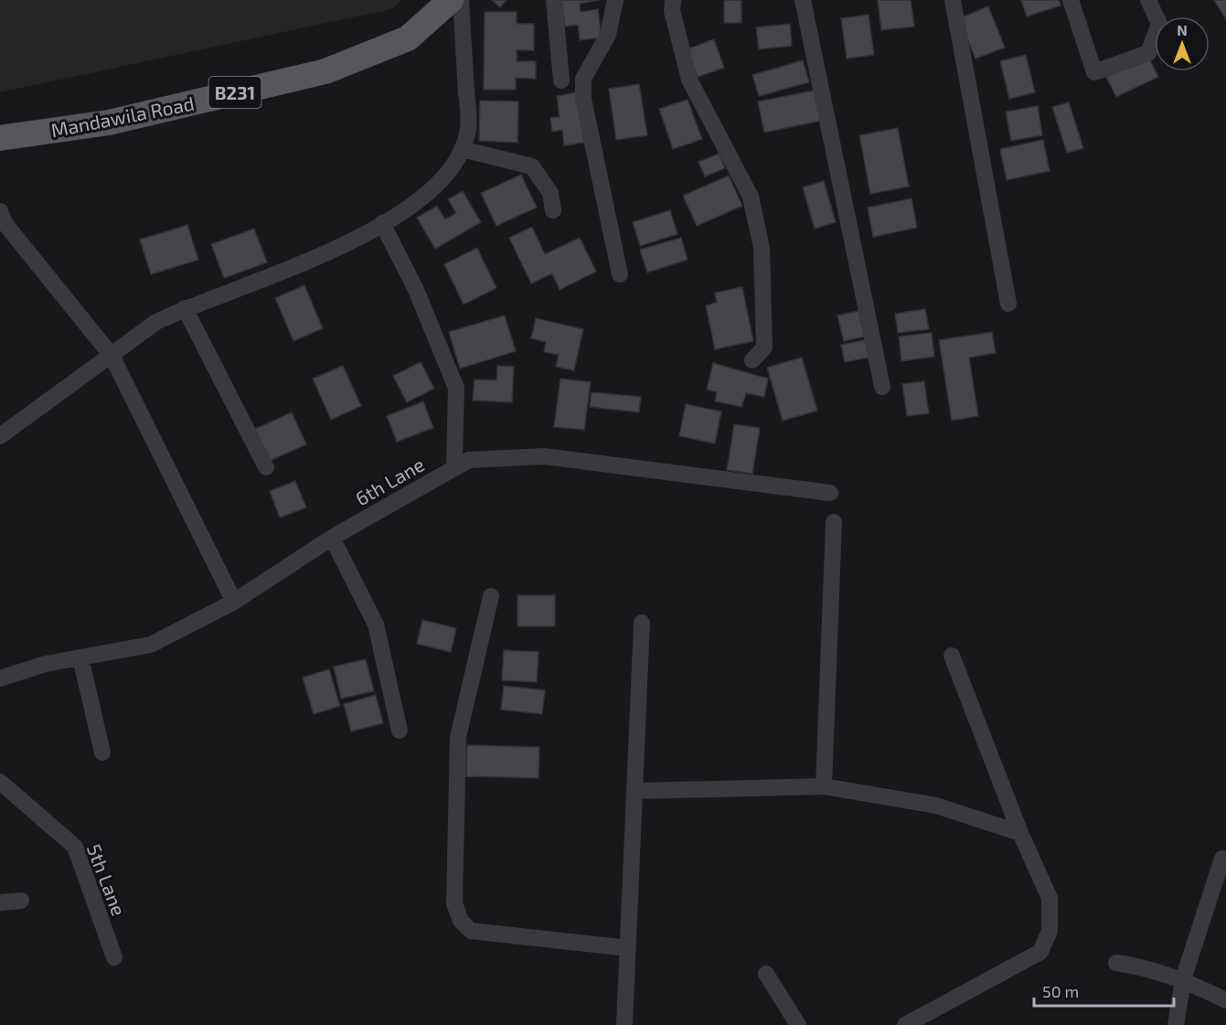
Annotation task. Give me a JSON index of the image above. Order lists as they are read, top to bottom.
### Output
{
  "streets": {
    "main road": ["B231", "Mandawila Road"],
    "street": ["6th Lane", "5th Lane"]
  },
  "scale_bar": "50 m",
  "north": "top"
}
